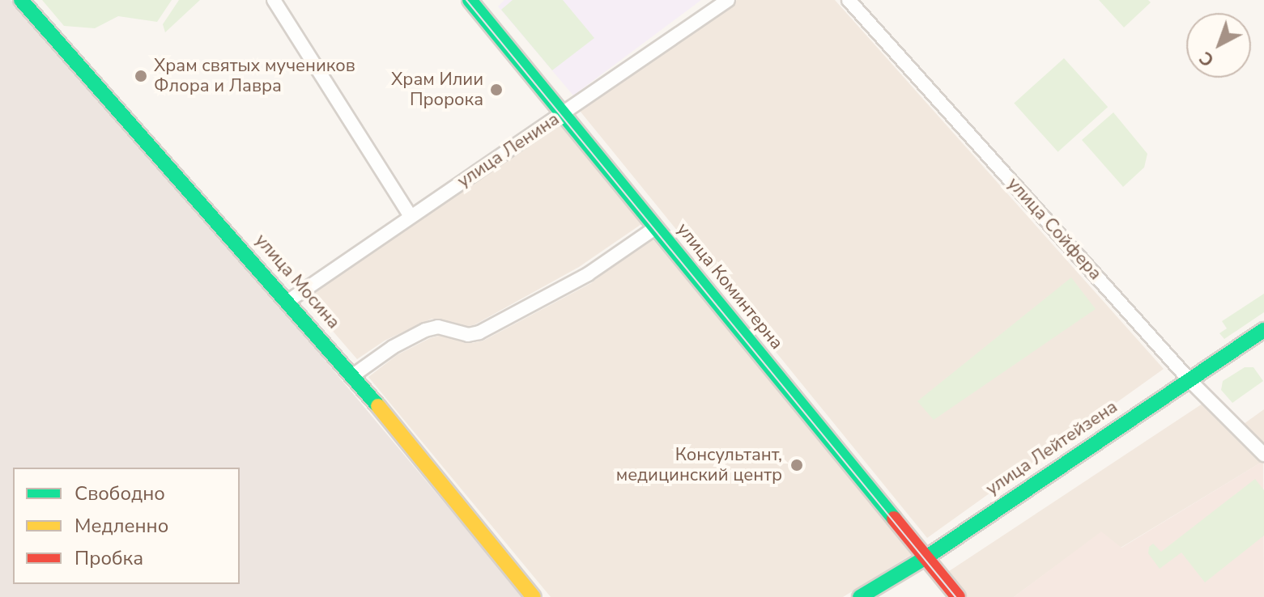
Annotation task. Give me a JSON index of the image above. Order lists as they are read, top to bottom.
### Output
{
  "streets": {
    "street": [
      "улица Ленина",
      "улица Сойфера",
      "улица Мосина",
      "улица Коминтерна",
      "улица Лейтейзена"
    ]
  },
  "crossings": [
    ["улица Ленина", "улица Мосина"],
    ["улица Ленина", "улица Коминтерна"],
    ["улица Сойфера", "улица Лейтейзена"],
    ["улица Коминтерна", "улица Лейтейзена"]
  ],
  "places": ["Храм святых мучеников Флора и Лавра", "Храм Илии Пророка", "Консультант, медицинский центр"],
  "legend": ["Свободно", "Медленно", "Пробка"],
  "north": "bottom left"
}
